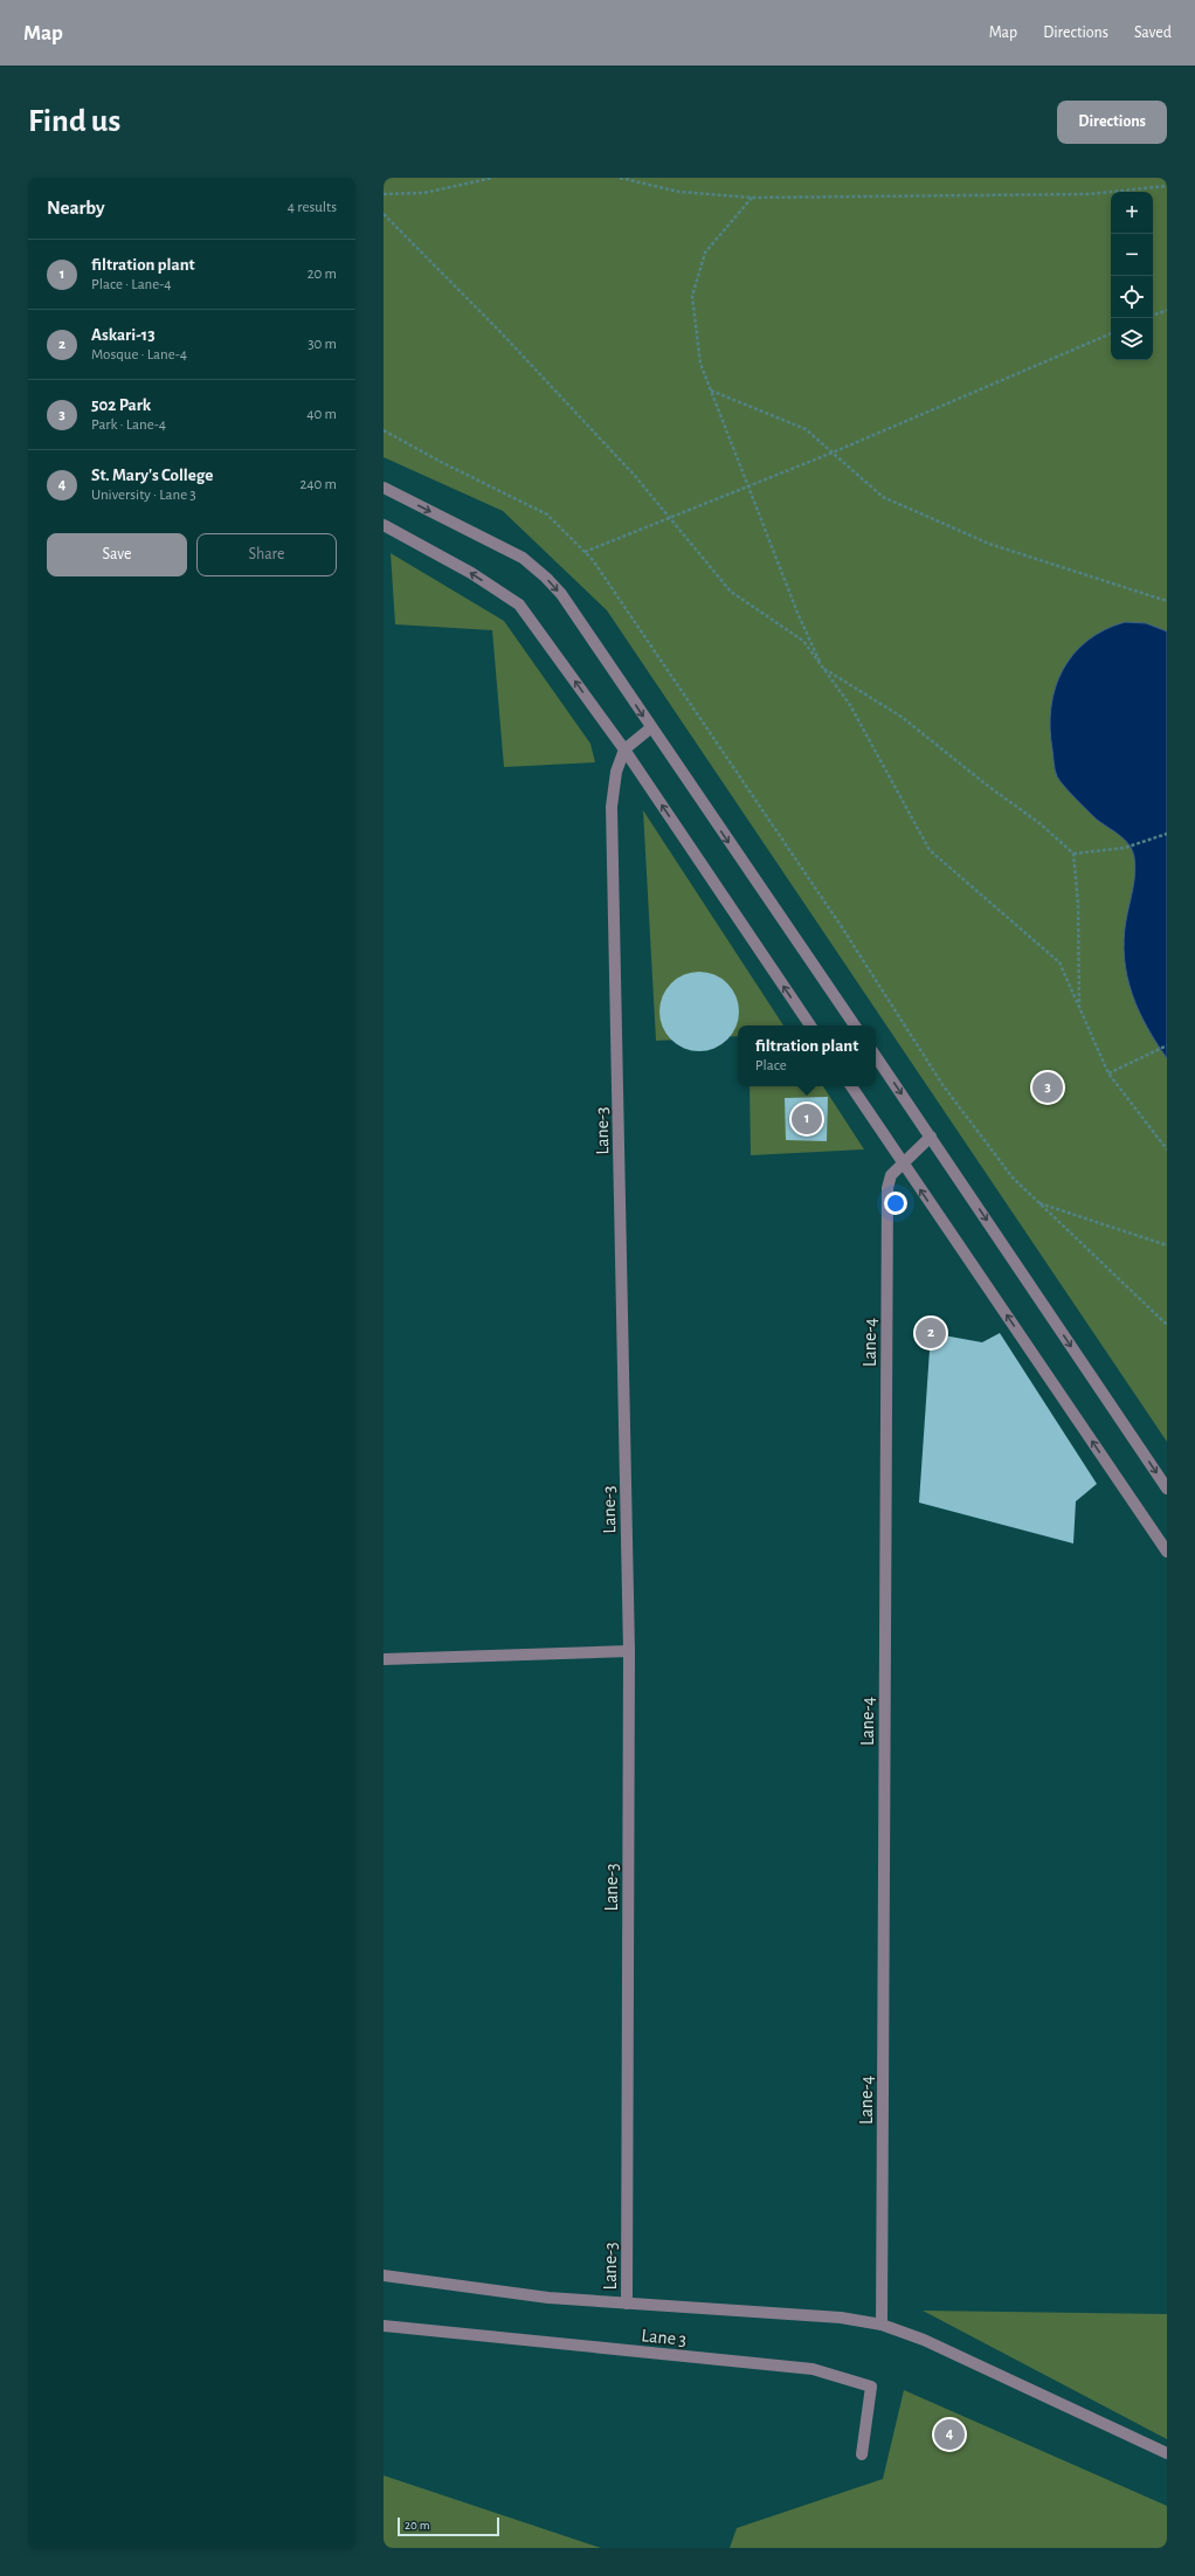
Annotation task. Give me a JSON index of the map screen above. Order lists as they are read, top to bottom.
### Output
{
  "streets": {
    "street": ["Lane-3", "Lane-4", "Lane 3"]
  },
  "scale_bar": "20 m",
  "page": {
    "header": "Map",
    "nav": ["Map", "Directions", "Saved"],
    "buttons": [
      "Directions",
      ["Save", "Share"]
    ],
    "title": "Find us",
    "heading": ["Nearby", "4 results"],
    "map_buttons": ["+", "−"],
    "list": [
      {
        "mark": "1",
        "name": "filtration plant",
        "note": "Place · Lane-4",
        "value": "20 m"
      },
      {
        "mark": "2",
        "name": "Askari-13",
        "note": "Mosque · Lane-4",
        "value": "30 m"
      },
      {
        "mark": "3",
        "name": "502 Park",
        "note": "Park · Lane-4",
        "value": "40 m"
      },
      {
        "mark": "4",
        "name": "St. Mary's College",
        "note": "University · Lane 3",
        "value": "240 m"
      }
    ],
    "popup": ["filtration plant", "Place"],
    "pins": [
      "3",
      "1",
      "2",
      "4"
    ],
    "scale": "20 m"
  }
}
